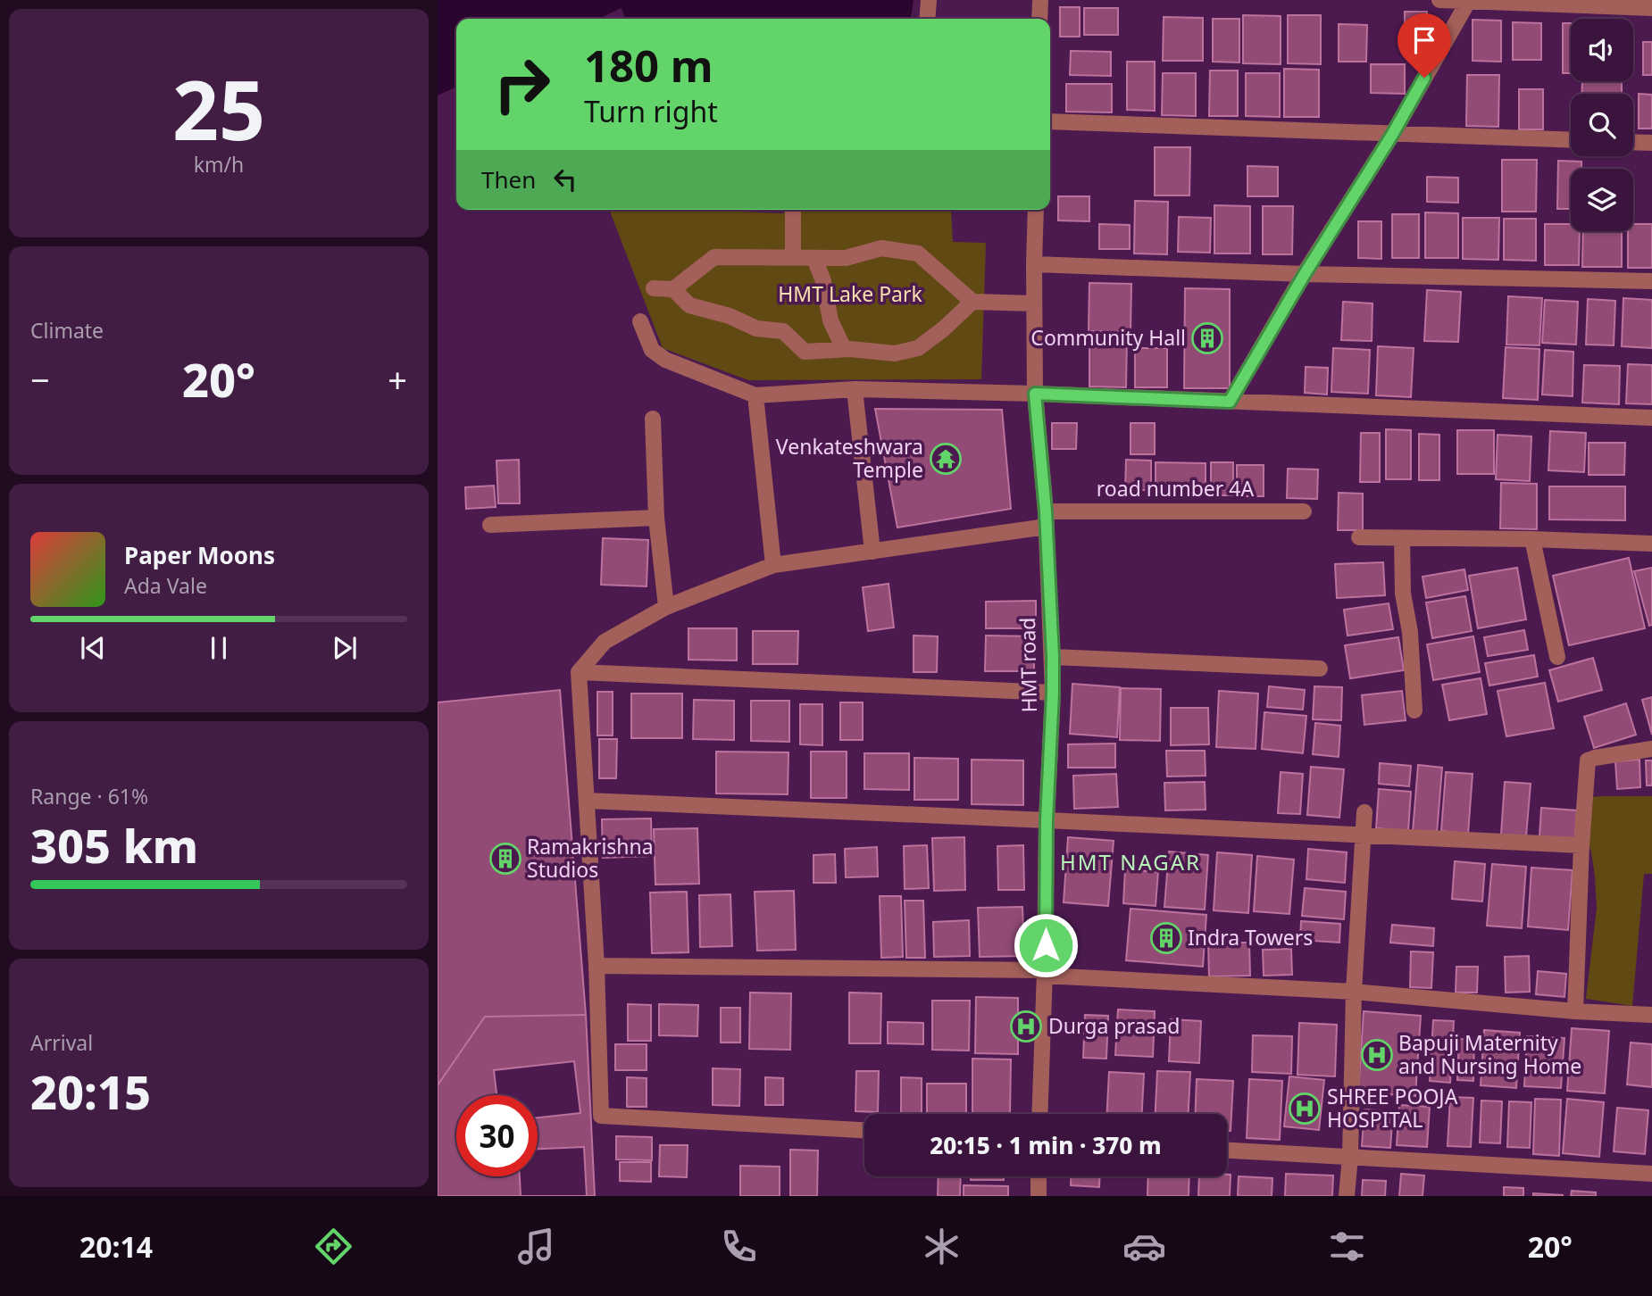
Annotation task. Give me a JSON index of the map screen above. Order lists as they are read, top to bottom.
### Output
{
  "streets": {
    "street": ["road number 4A", "HMT road"]
  },
  "crossings": [
    ["road number 4A", "HMT road"]
  ],
  "districts": ["HMT NAGAR"],
  "parks": ["HMT Lake Park"],
  "places": {
    "building": ["Community Hall", "Ramakrishna Studios", "Indra Towers"],
    "temple": ["Venkateshwara Temple"],
    "hospital": ["Durga prasad", "Bapuji Maternity and Nursing Home", "SHREE POOJA HOSPITAL"]
  },
  "page": {
    "tile": [
      ["25", "km/h"],
      "Climate",
      ["Range · 61%", "305 km"],
      ["Arrival", "20:15"]
    ],
    "turn": ["180 m", "Turn right"],
    "then": "Then",
    "heat": ["−", "20°", "+"],
    "song": ["Paper Moons", "Ada Vale"],
    "limit": "30",
    "trip": "20:15 · 1 min · 370 m",
    "tabs": ["20:14", "20°"]
  }
}
